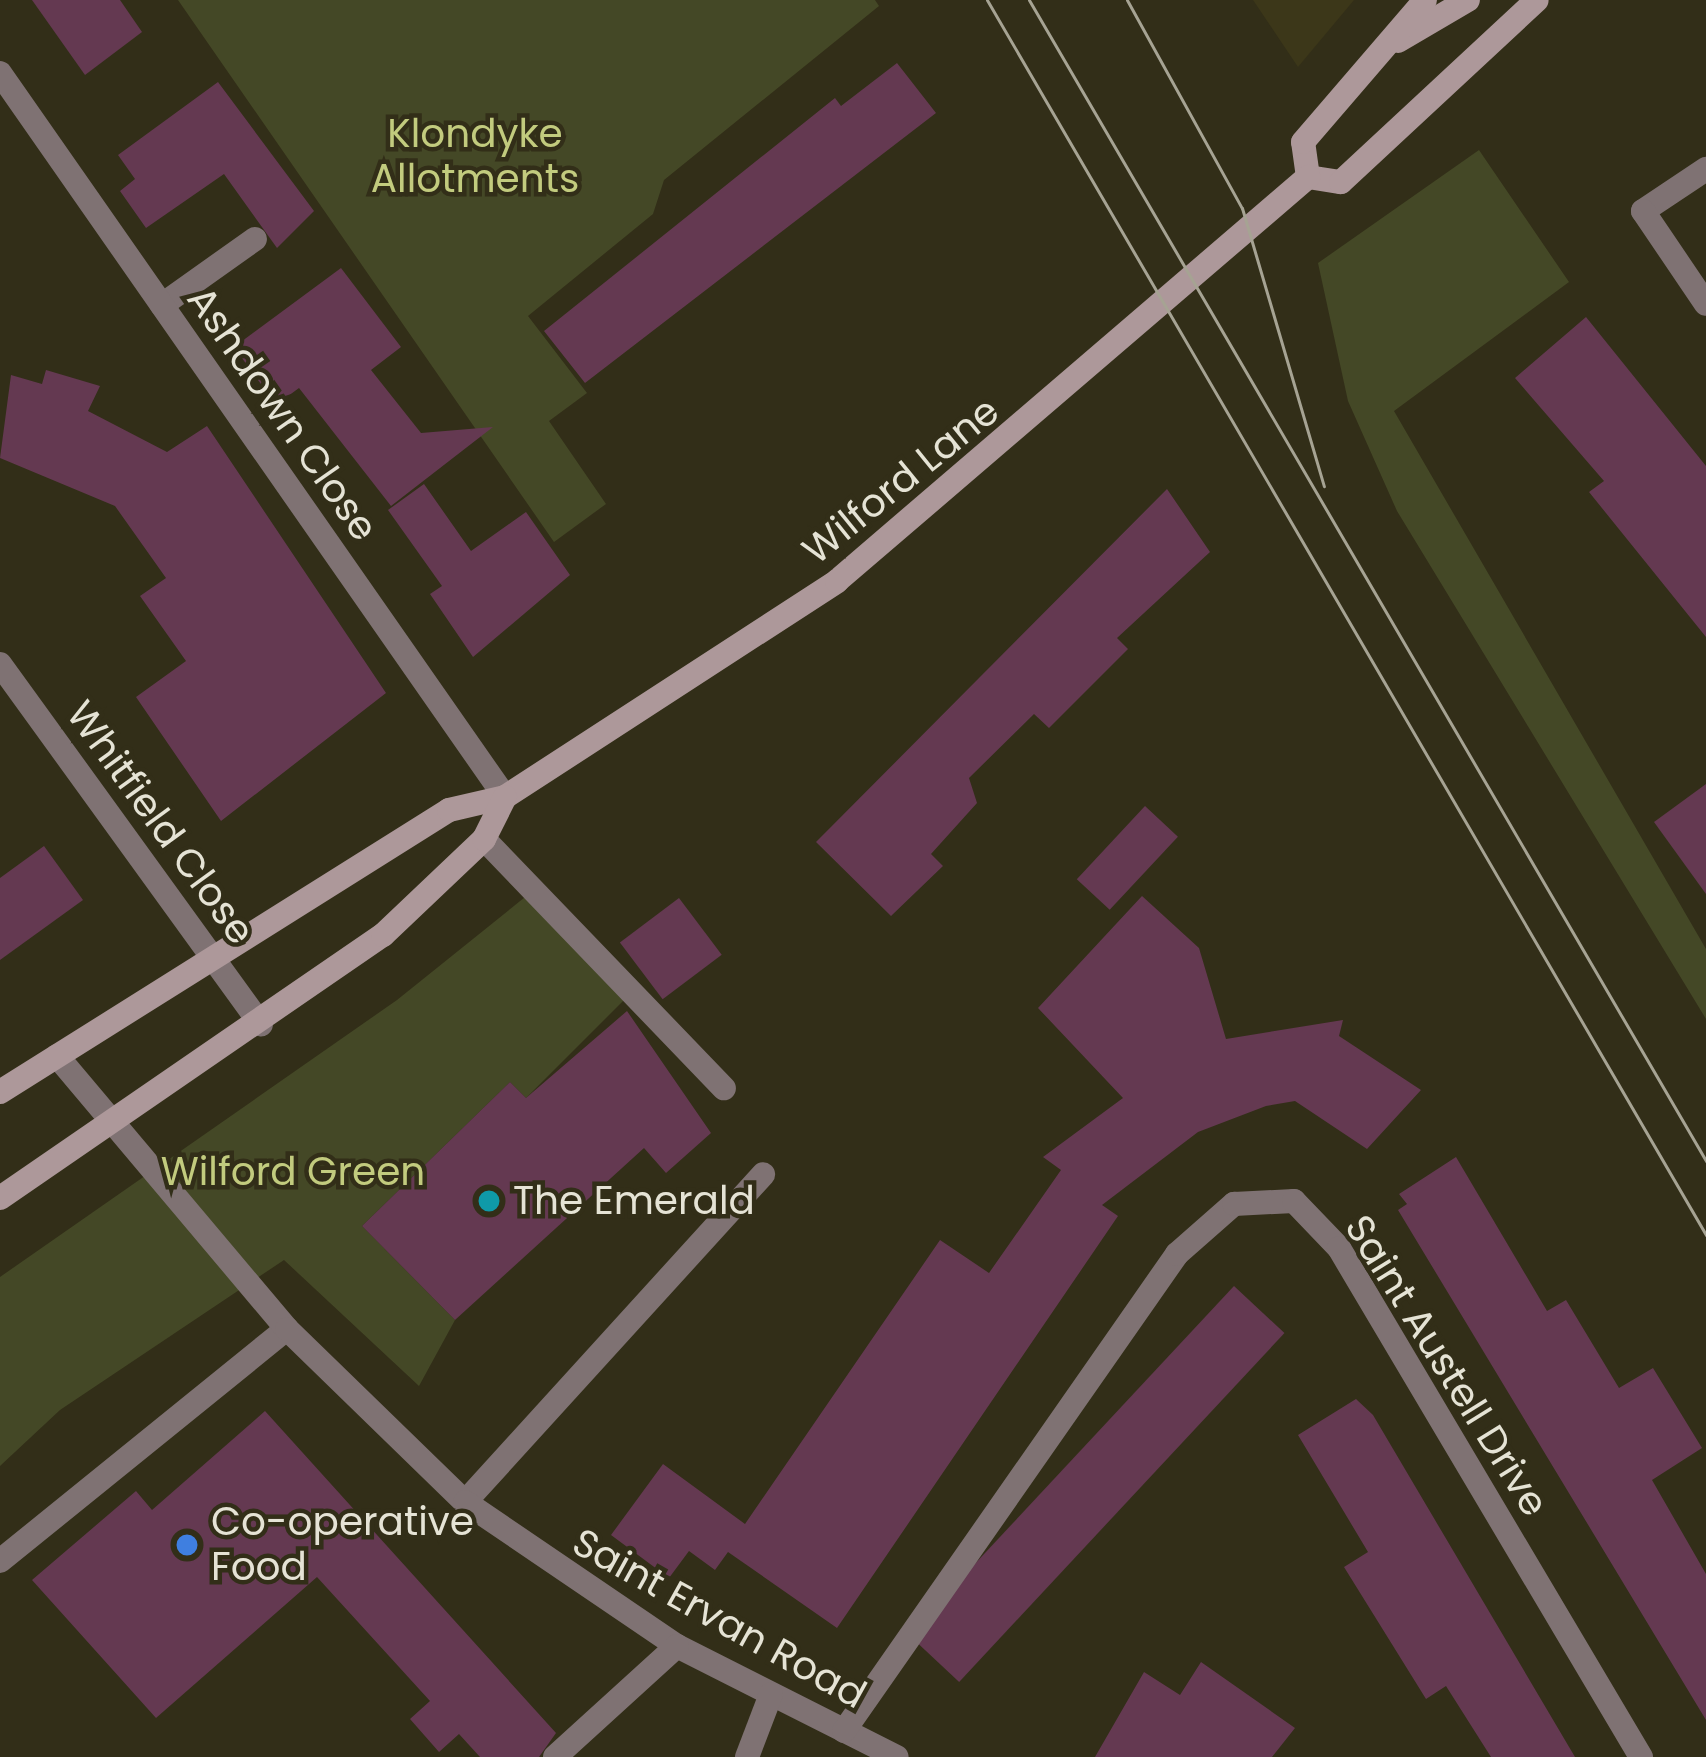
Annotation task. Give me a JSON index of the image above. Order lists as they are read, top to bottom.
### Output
{
  "streets": {
    "main road": ["Wilford Lane"],
    "street": [
      "Ashdown Close",
      "Whitfield Close",
      "Saint Austell Drive",
      "Saint Ervan Road"
    ]
  },
  "crossings": [
    ["Ashdown Close", "Wilford Lane"],
    ["Wilford Lane", "Whitfield Close"],
    ["Wilford Lane", "Saint Ervan Road"],
    ["Saint Austell Drive", "Saint Ervan Road"]
  ],
  "parks": ["Klondyke Allotments", "Wilford Green"],
  "places": ["The Emerald", "Co-operative Food"]
}
